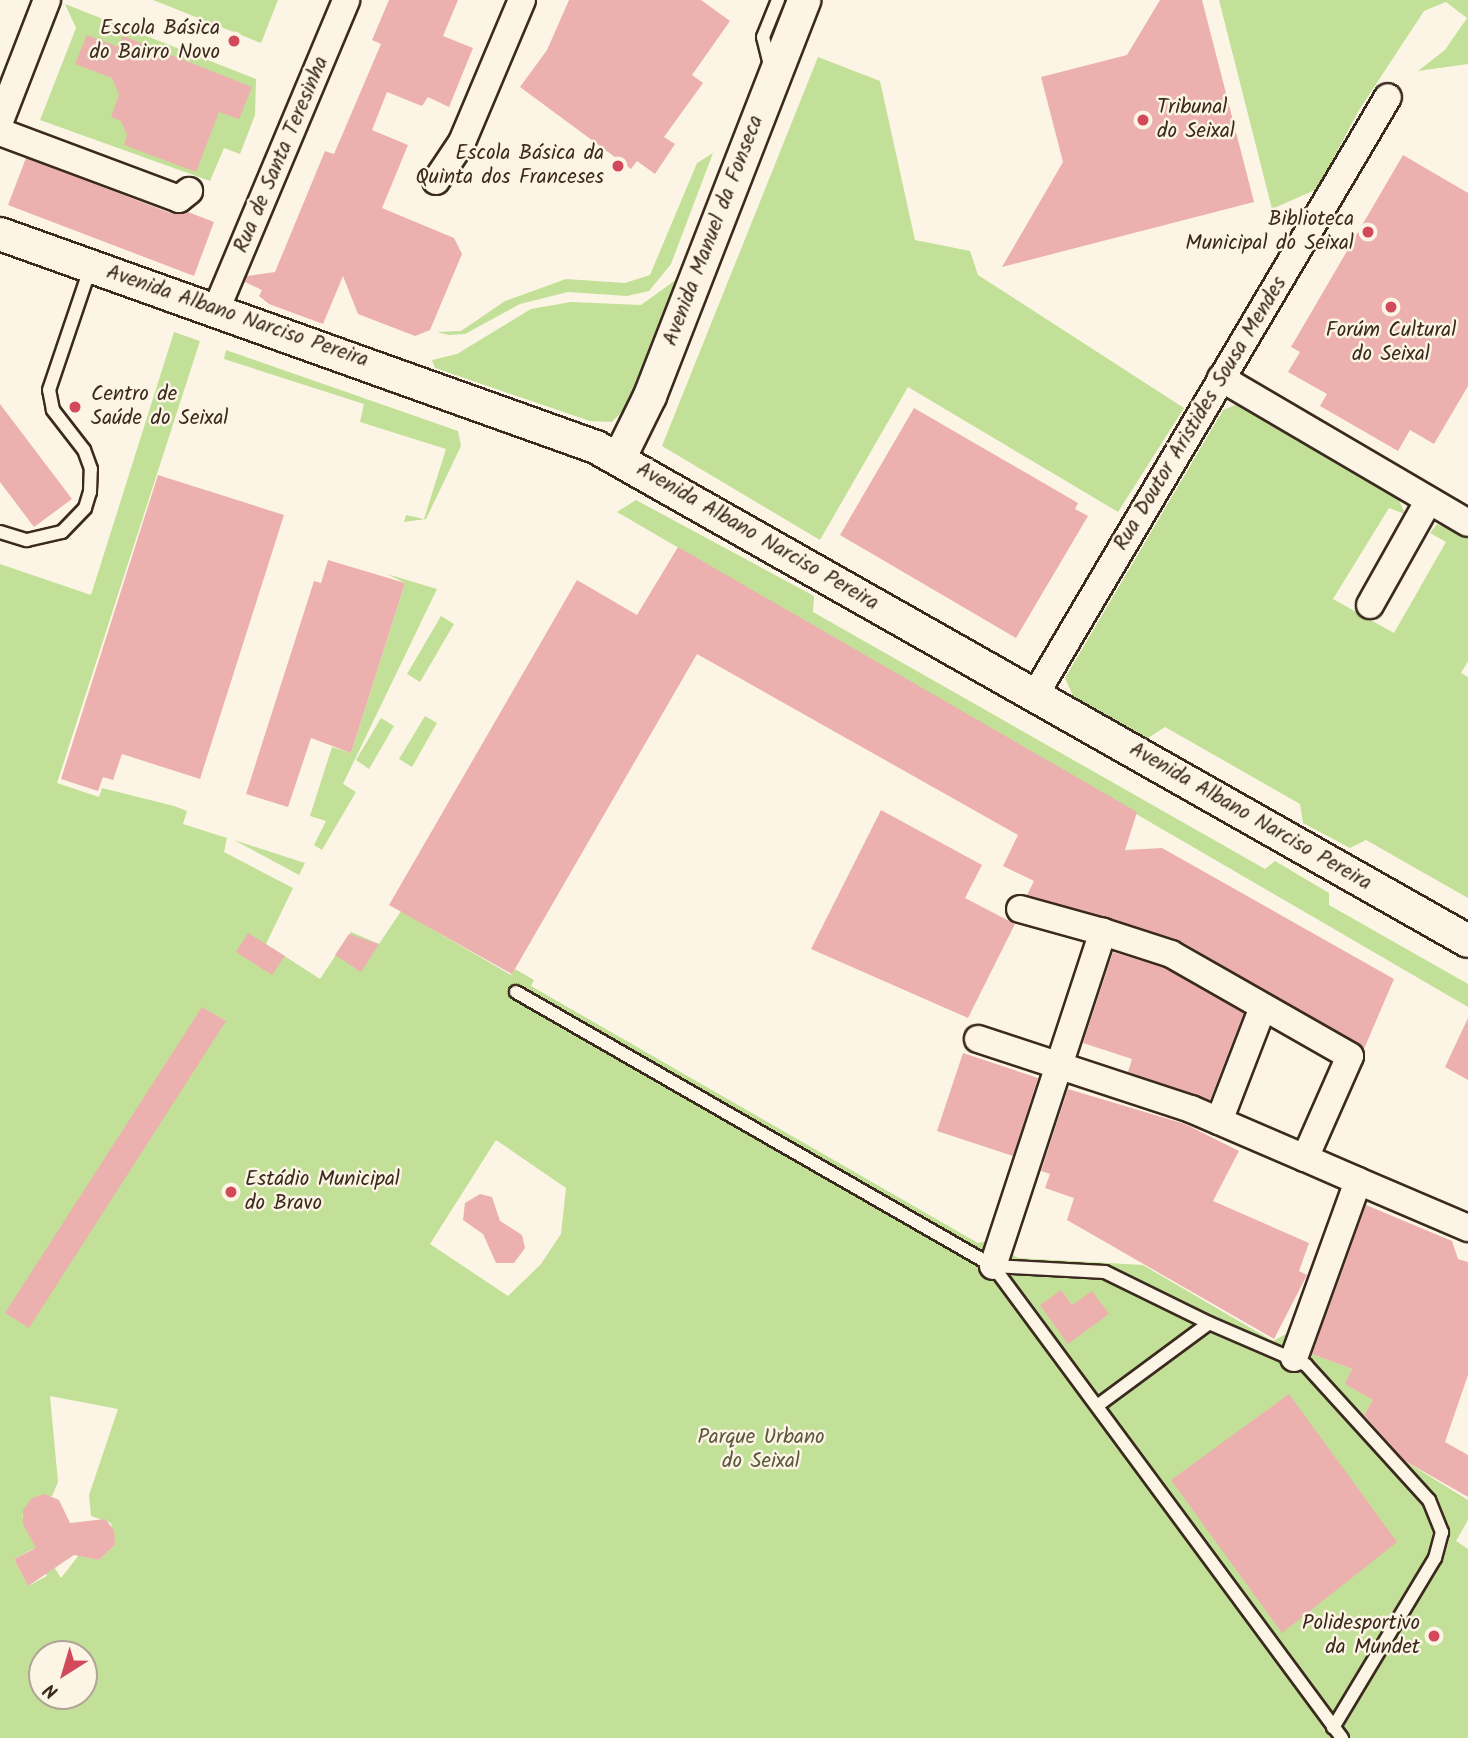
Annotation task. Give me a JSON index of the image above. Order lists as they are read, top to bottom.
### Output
{
  "streets": {
    "street": [
      "Rua de Santa Teresinha",
      "Avenida Manuel da Fonseca",
      "Avenida Albano Narciso Pereira",
      "Rua Doutor Aristides Sousa Mendes"
    ]
  },
  "crossings": [
    ["Rua de Santa Teresinha", "Avenida Albano Narciso Pereira"],
    ["Avenida Manuel da Fonseca", "Avenida Albano Narciso Pereira"],
    ["Avenida Albano Narciso Pereira", "Rua Doutor Aristides Sousa Mendes"]
  ],
  "parks": ["Parque Urbano do Seixal"],
  "places": [
    "Escola Básica do Bairro Novo",
    "Tribunal do Seixal",
    "Escola Básica da Quinta dos Franceses",
    "Biblioteca Municipal do Seixal",
    "Forúm Cultural do Seixal",
    "Centro de Saúde do Seixal",
    "Estádio Municipal do Bravo",
    "Polidesportivo da Mundet"
  ],
  "north": "bottom left"
}
